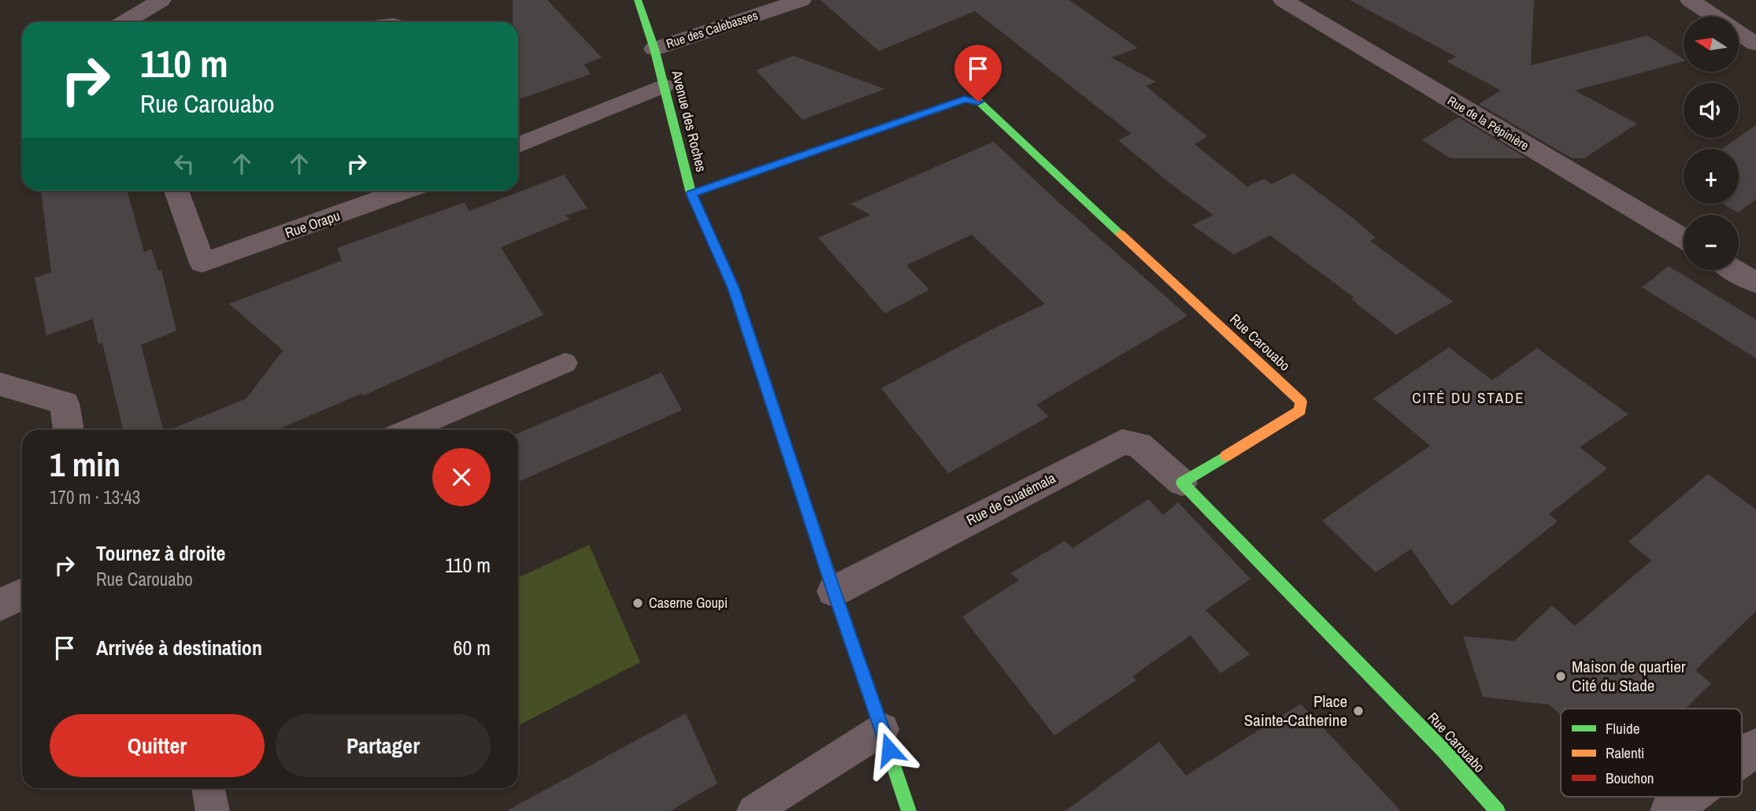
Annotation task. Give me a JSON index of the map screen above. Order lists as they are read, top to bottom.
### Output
{
  "streets": {
    "street": [
      "Rue des Calebasses",
      "Avenue des Roches",
      "Rue de la Pépinière",
      "Rue Orapu",
      "Rue Carouabo",
      "Rue de Guatémala"
    ]
  },
  "crossings": [
    ["Rue des Calebasses", "Avenue des Roches"],
    ["Avenue des Roches", "Rue Carouabo"],
    ["Avenue des Roches", "Rue de Guatémala"],
    ["Rue Carouabo", "Rue de Guatémala"]
  ],
  "districts": ["CITÉ DU STADE"],
  "places": ["Caserne Goupi", "Maison de quartier Cité du Stade", "Place Sainte-Catherine"],
  "legend": ["Fluide", "Ralenti", "Bouchon"],
  "north": "left",
  "page": {
    "map_buttons": ["+", "−"],
    "turn": ["110 m", "Rue Carouabo"],
    "heading": ["1 min", "170 m · 13:43"],
    "list": [
      {
        "name": "Tournez à droite",
        "note": "Rue Carouabo",
        "value": "110 m"
      },
      {
        "name": "Arrivée à destination",
        "value": "60 m"
      }
    ],
    "buttons": ["Quitter", "Partager"]
  }
}
